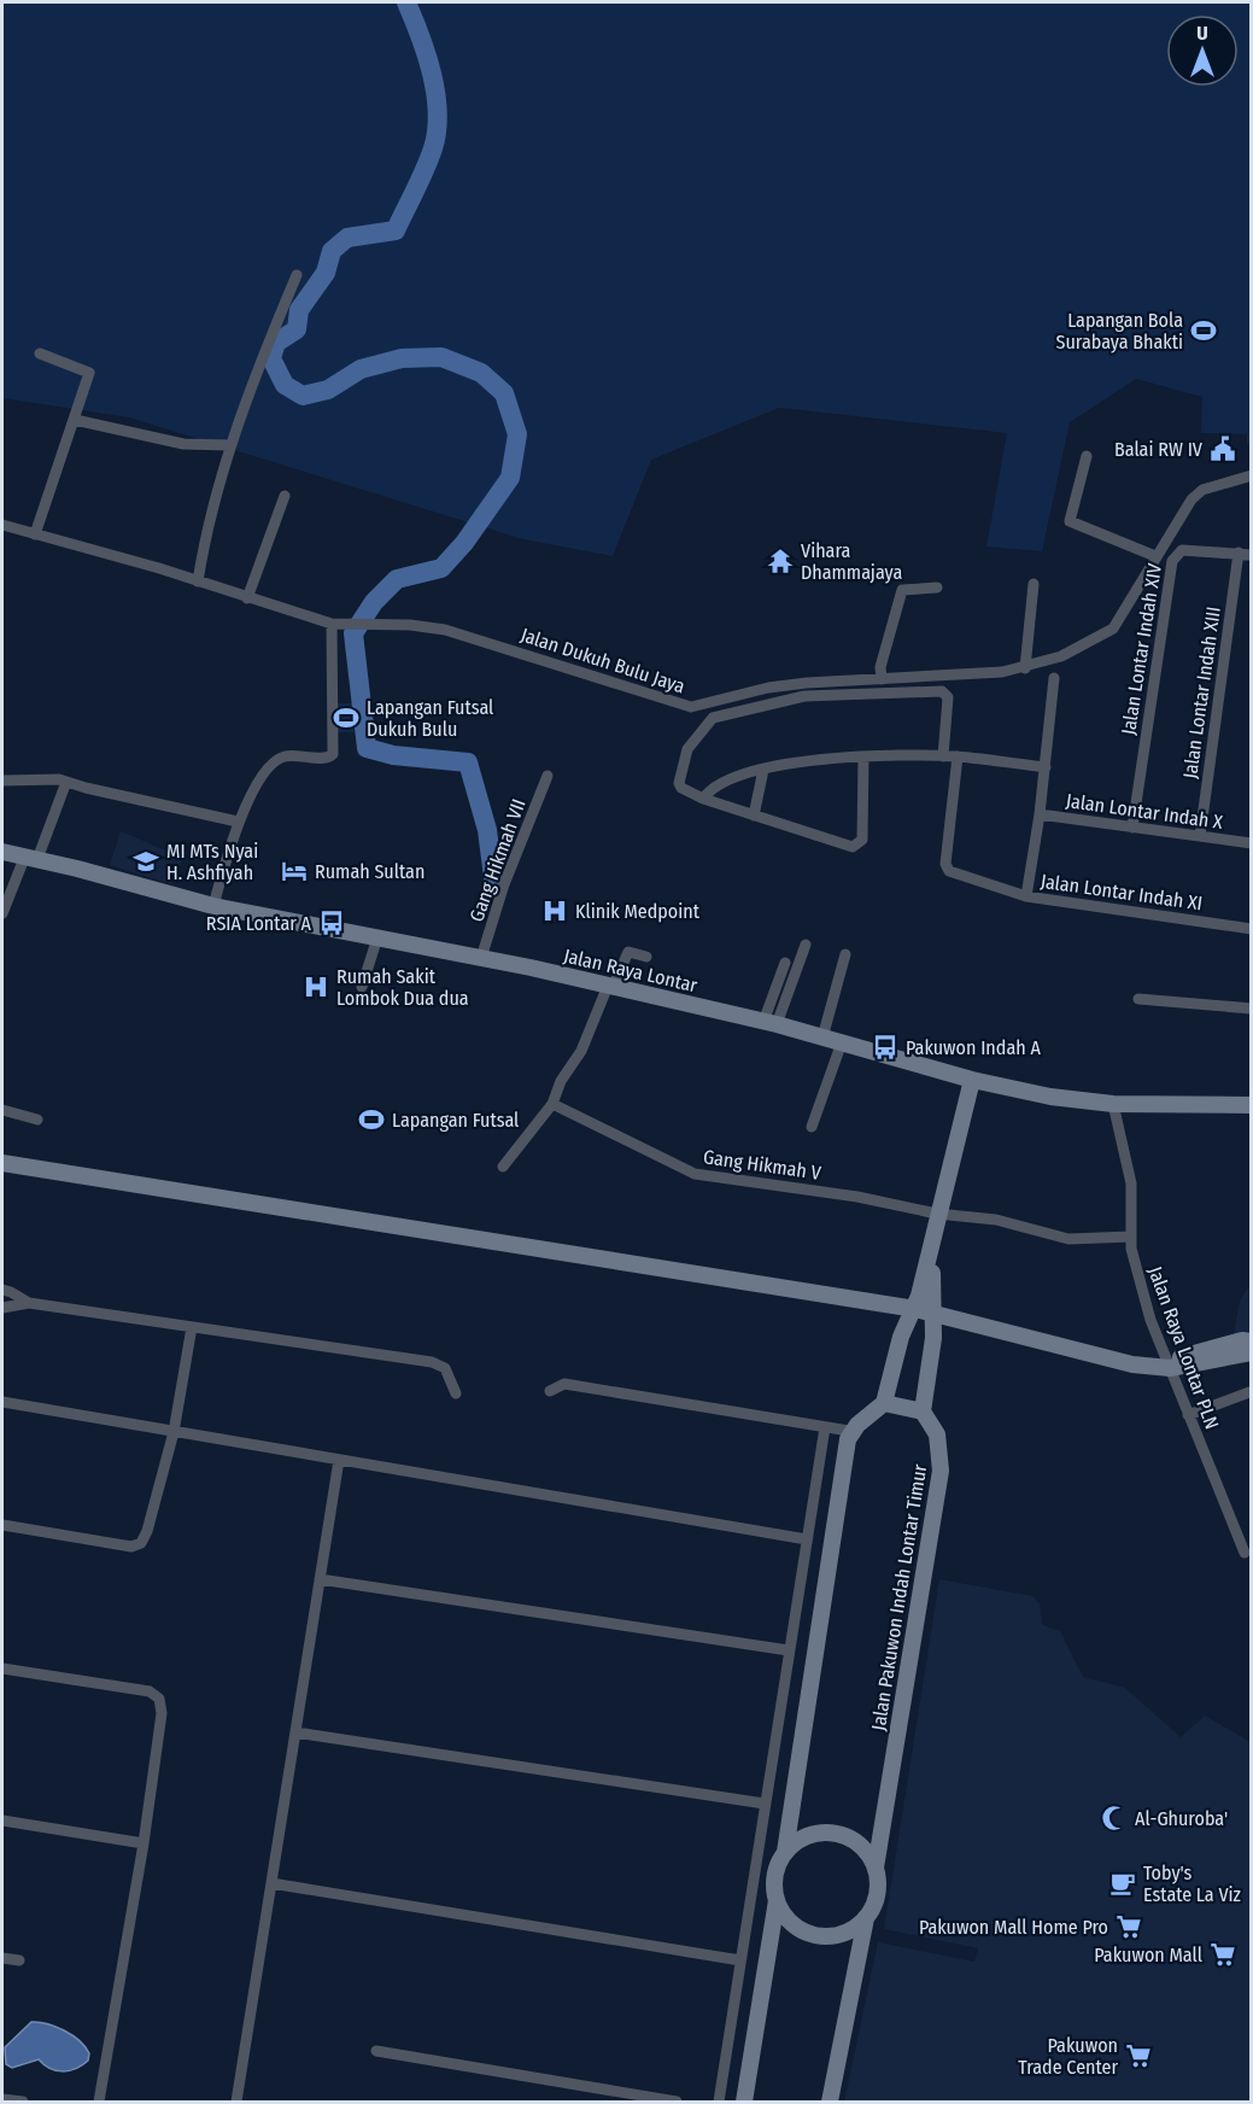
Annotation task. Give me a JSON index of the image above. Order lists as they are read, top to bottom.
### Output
{
  "streets": {
    "street": [
      "Jalan Lontar Indah XIV",
      "Jalan Dukuh Bulu Jaya",
      "Jalan Lontar Indah XIII",
      "Jalan Lontar Indah X",
      "Gang Hikmah VII",
      "Jalan Lontar Indah XI",
      "Jalan Raya Lontar",
      "Gang Hikmah V",
      "Jalan Raya Lontar PLN",
      "Jalan Pakuwon Indah Lontar Timur"
    ]
  },
  "crossings": [
    ["Jalan Lontar Indah XIV", "Jalan Lontar Indah XIII"],
    ["Jalan Lontar Indah XIV", "Jalan Lontar Indah X"],
    ["Jalan Lontar Indah XIII", "Jalan Lontar Indah X"],
    ["Jalan Lontar Indah X", "Jalan Lontar Indah XI"],
    ["Gang Hikmah VII", "Jalan Raya Lontar"],
    ["Jalan Raya Lontar", "Jalan Raya Lontar PLN"],
    ["Gang Hikmah V", "Jalan Raya Lontar PLN"]
  ],
  "places": {
    "sports": ["Lapangan Bola Surabaya Bhakti", "Lapangan Futsal Dukuh Bulu", "Lapangan Futsal"],
    "public building": ["Balai RW IV"],
    "temple": ["Vihara Dhammajaya"],
    "school or university": ["MI MTs Nyai H. Ashfiyah"],
    "hotel": ["Rumah Sultan"],
    "hospital": ["Klinik Medpoint", "Rumah Sakit Lombok Dua dua"],
    "bus stop": ["RSIA Lontar A", "Pakuwon Indah A"],
    "mosque": ["Al-Ghuroba'"],
    "cafe": ["Toby's Estate La Viz"],
    "supermarket": ["Pakuwon Mall Home Pro", "Pakuwon Mall", "Pakuwon Trade Center"]
  },
  "north": "top"
}
